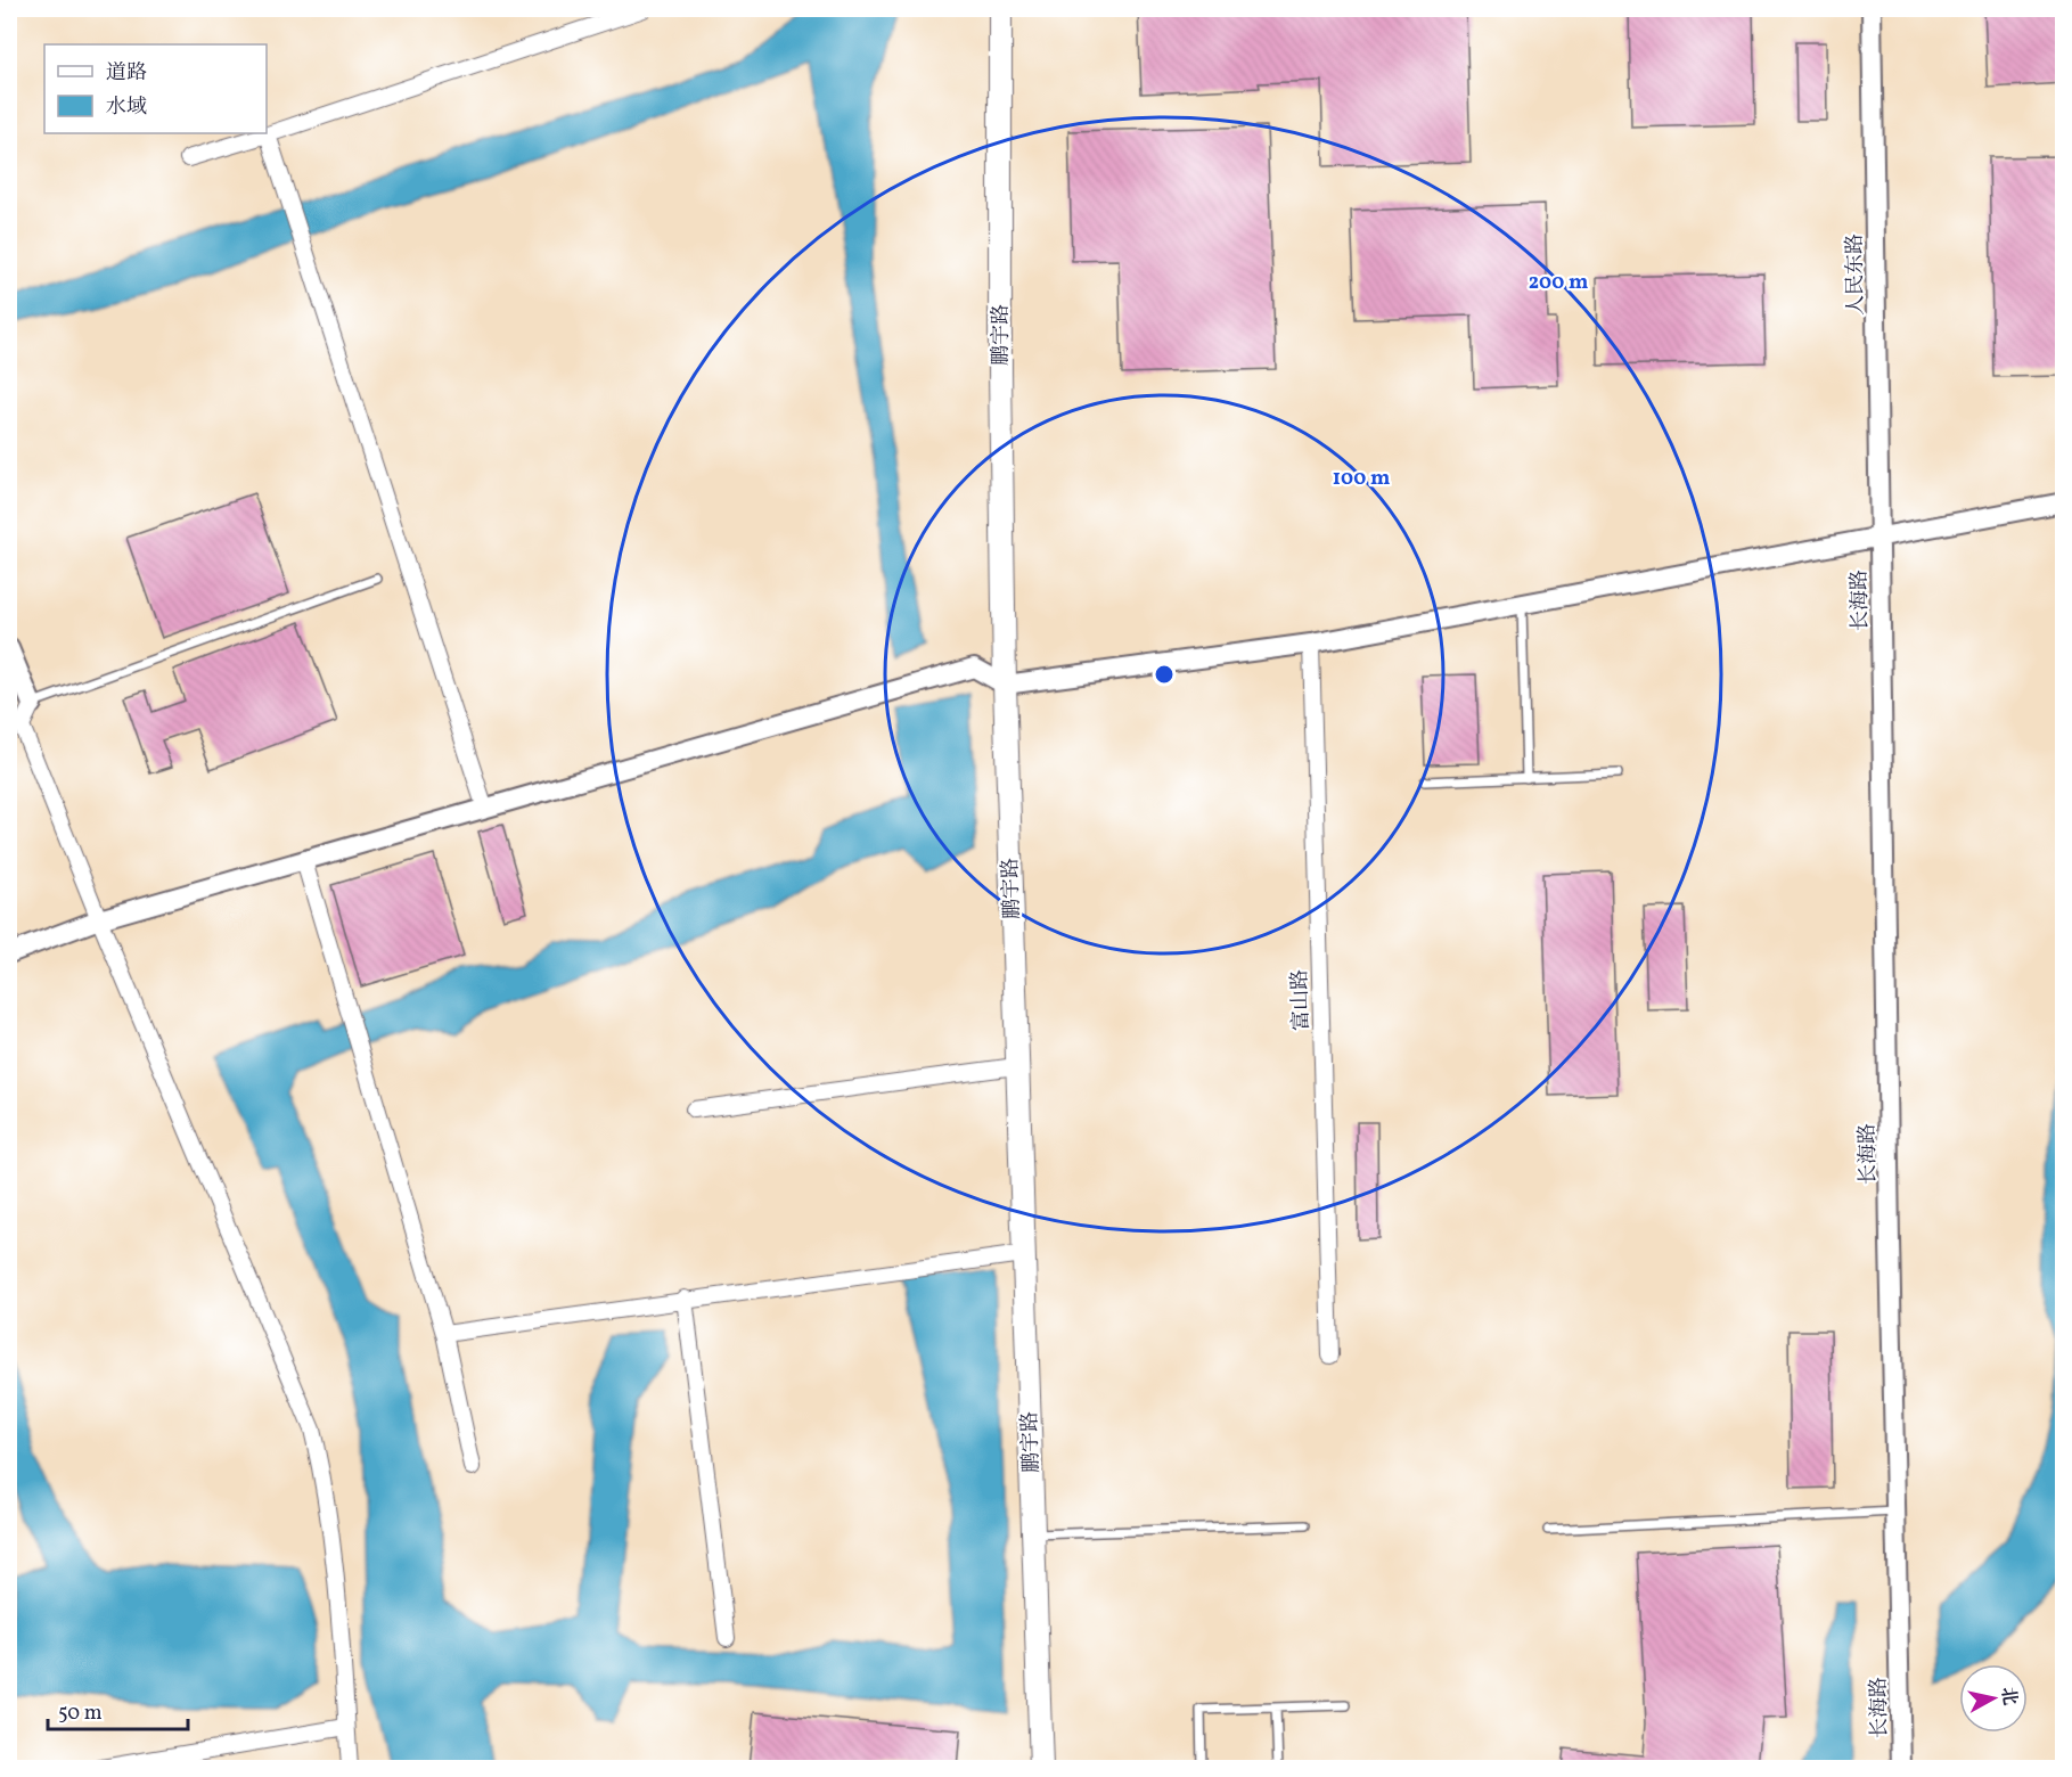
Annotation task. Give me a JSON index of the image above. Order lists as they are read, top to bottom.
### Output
{
  "streets": {
    "main road": ["鹏宇路"],
    "street": ["人民东路", "长海路", "富山路"]
  },
  "crossings": [
    ["人民东路", "长海路"]
  ],
  "legend": ["道路", "水域"],
  "scale_bar": "50 m",
  "north": "right",
  "rings": ["200 m", "100 m"]
}
